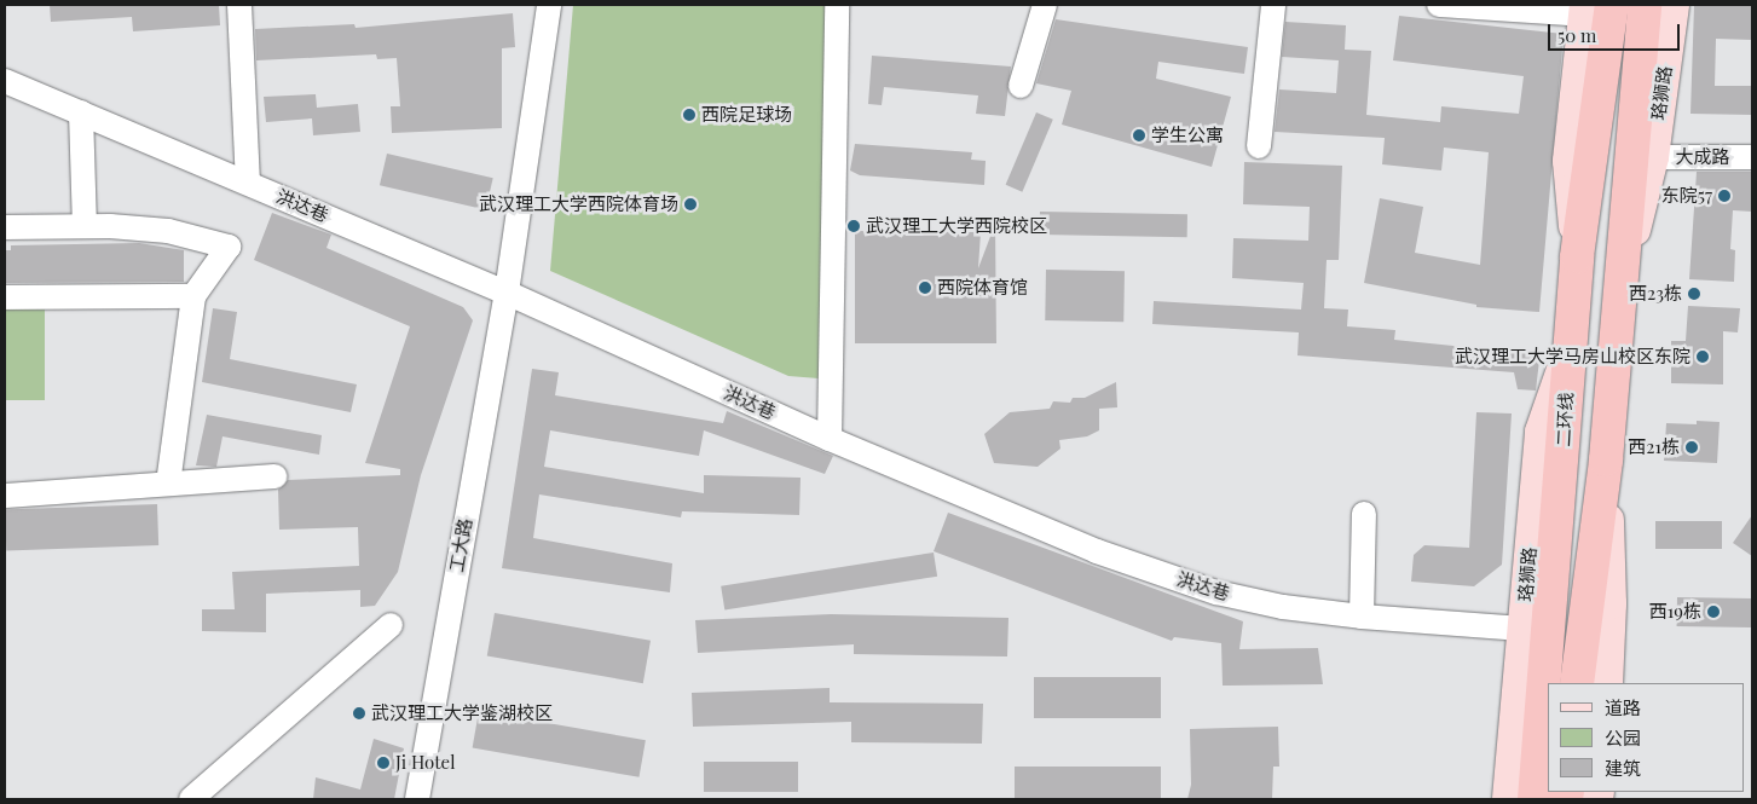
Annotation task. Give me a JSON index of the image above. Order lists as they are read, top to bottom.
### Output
{
  "streets": {
    "highway": ["二环线"],
    "main road": ["珞狮路"],
    "street": ["大成路", "洪达巷", "工大路"]
  },
  "crossings": [
    ["珞狮路", "大成路"],
    ["珞狮路", "洪达巷"],
    ["珞狮路", "二环线"],
    ["洪达巷", "工大路"]
  ],
  "places": [
    "西院足球场",
    "学生公寓",
    "东院57",
    "武汉理工大学西院体育场",
    "武汉理工大学西院校区",
    "西院体育馆",
    "西23栋",
    "武汉理工大学马房山校区东院",
    "西21栋",
    "西19栋",
    "武汉理工大学鉴湖校区",
    "Ji Hotel"
  ],
  "legend": ["道路", "公园", "建筑"],
  "scale_bar": "50 m"
}
